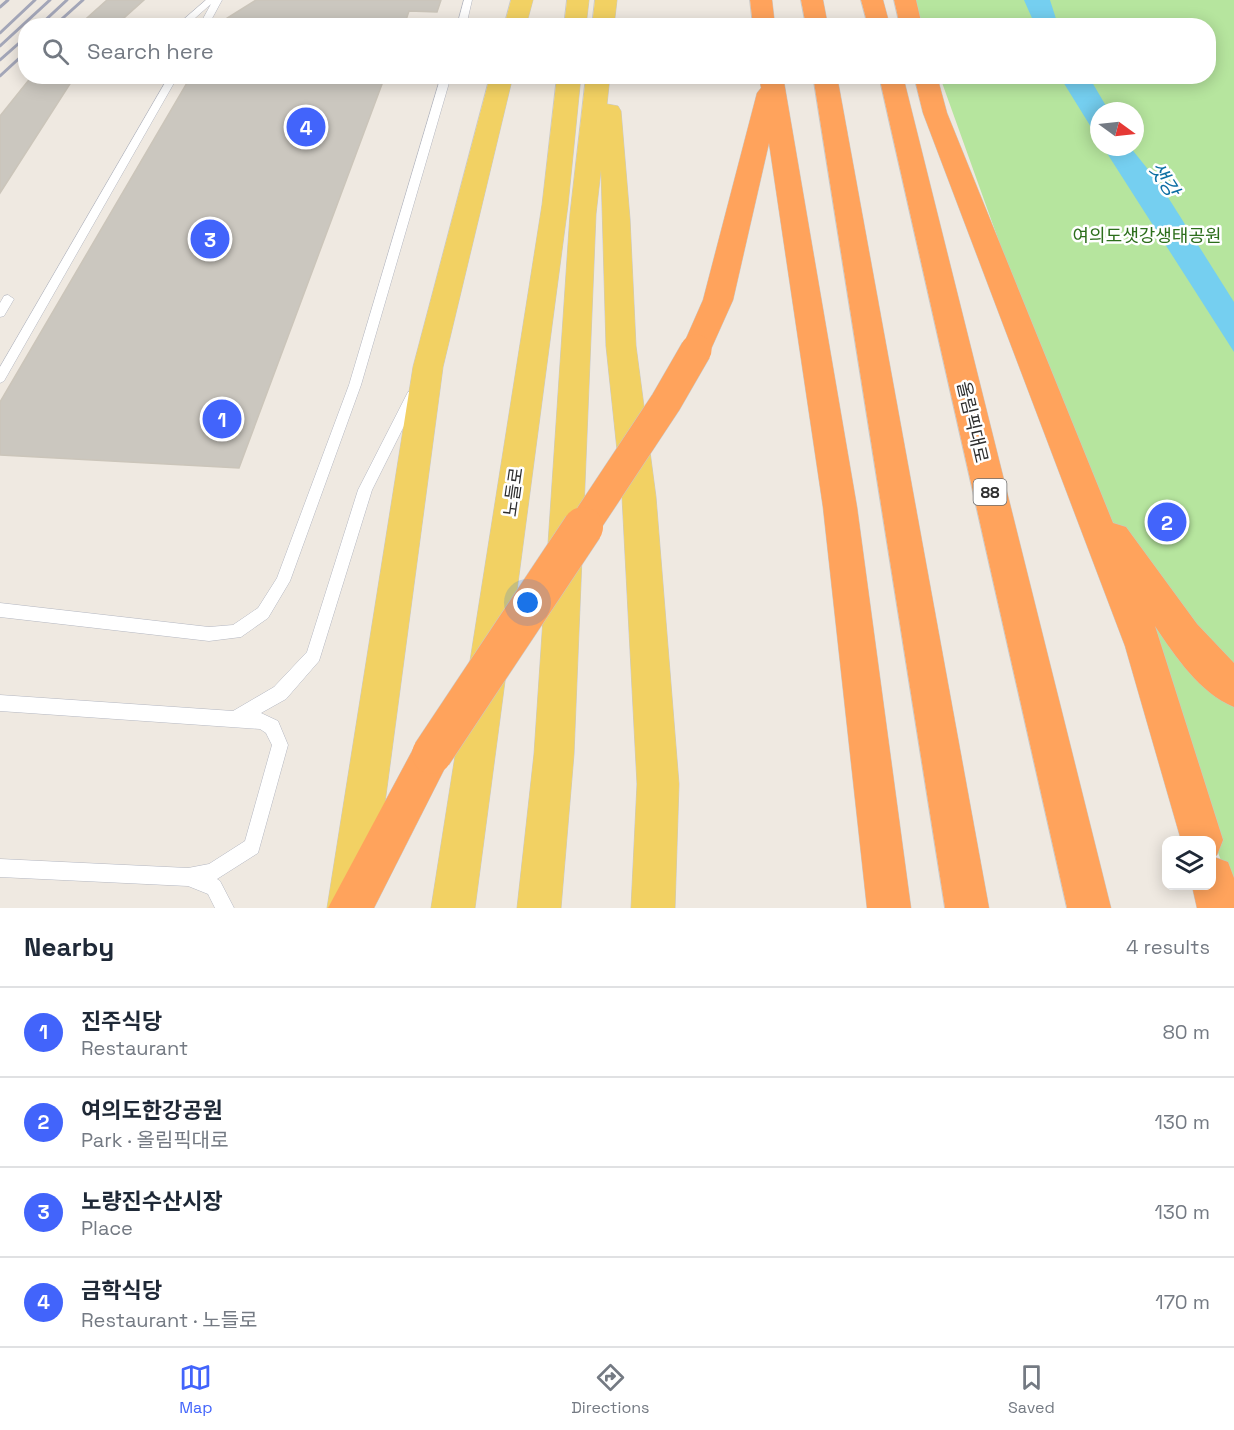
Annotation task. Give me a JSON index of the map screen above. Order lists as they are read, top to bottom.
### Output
{
  "streets": {
    "highway": ["올림픽대로", "88"],
    "main road": ["노들로"]
  },
  "water": ["샛강"],
  "parks": ["여의도샛강생태공원"],
  "north": "right",
  "page": {
    "search": "Search here",
    "pins": [
      "4",
      "3",
      "1",
      "2"
    ],
    "heading": ["Nearby", "4 results"],
    "list": [
      {
        "mark": "1",
        "name": "진주식당",
        "note": "Restaurant",
        "value": "80 m"
      },
      {
        "mark": "2",
        "name": "여의도한강공원",
        "note": "Park · 올림픽대로",
        "value": "130 m"
      },
      {
        "mark": "3",
        "name": "노량진수산시장",
        "note": "Place",
        "value": "130 m"
      },
      {
        "mark": "4",
        "name": "금학식당",
        "note": "Restaurant · 노들로",
        "value": "170 m"
      }
    ],
    "nav": ["Map", "Directions", "Saved"]
  }
}
